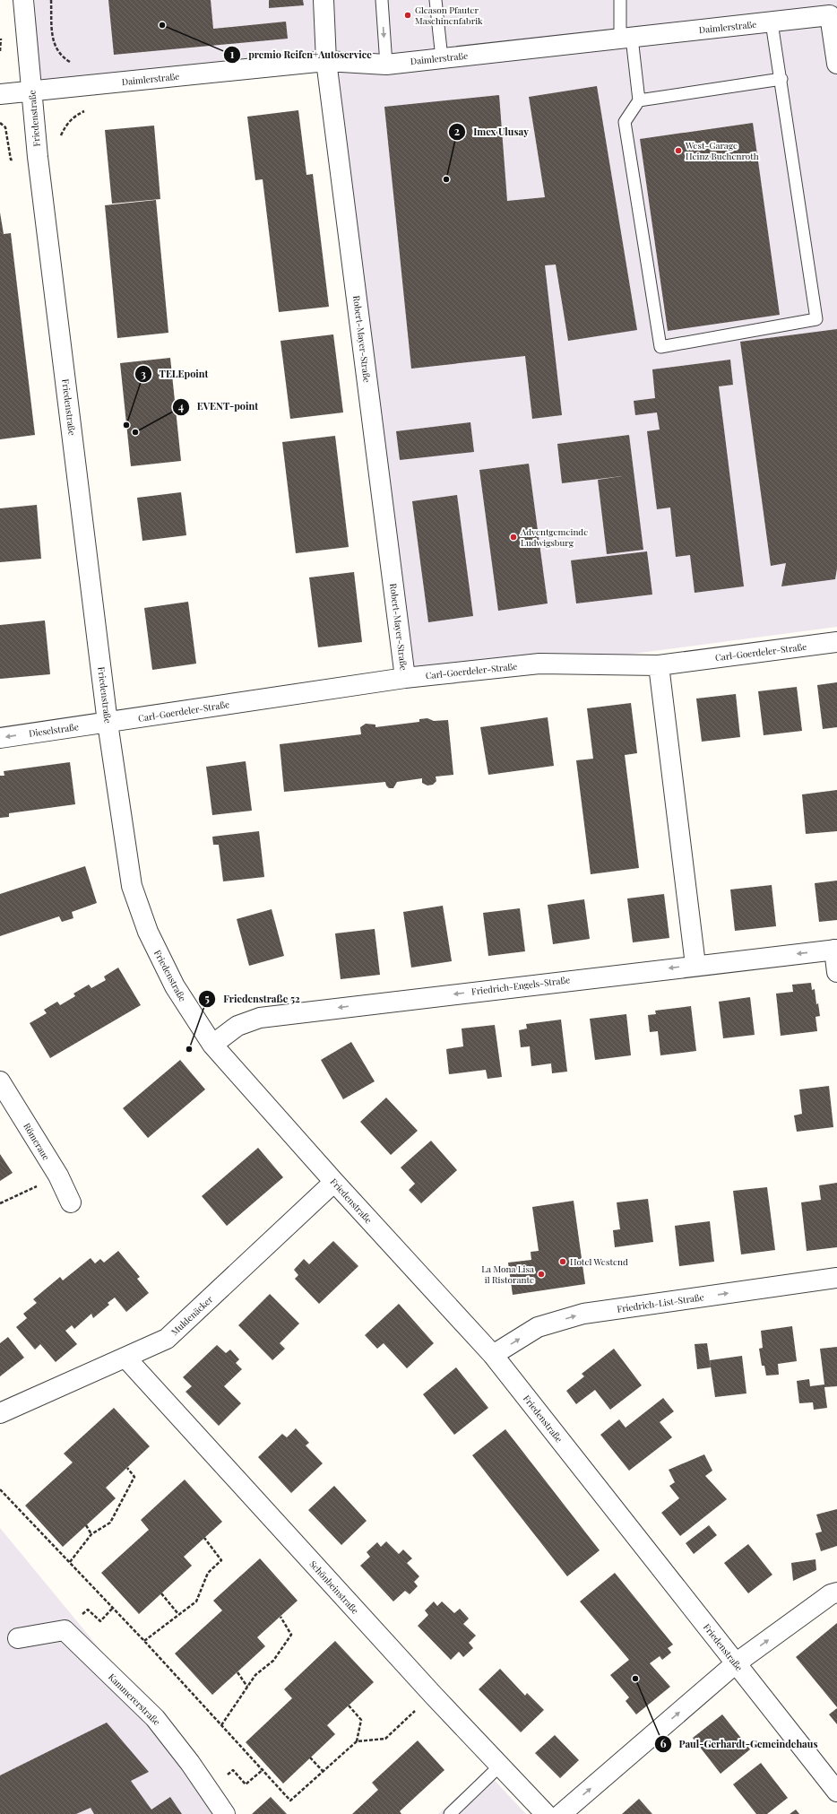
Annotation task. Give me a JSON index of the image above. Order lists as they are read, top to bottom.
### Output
{
  "streets": {
    "street": [
      "Daimlerstraße",
      "Friedenstraße",
      "Robert-Mayer-Straße",
      "Carl-Goerdeler-Straße",
      "Dieselstraße",
      "Friedrich-Engels-Straße",
      "Römeraue",
      "Friedrich-List-Straße",
      "Muldenäcker",
      "Schönbeinstraße",
      "Kammererstraße"
    ]
  },
  "crossings": [
    ["Daimlerstraße", "Friedenstraße"],
    ["Daimlerstraße", "Robert-Mayer-Straße"],
    ["Friedenstraße", "Carl-Goerdeler-Straße"],
    ["Friedenstraße", "Dieselstraße"],
    ["Friedenstraße", "Friedrich-Engels-Straße"],
    ["Friedenstraße", "Friedrich-List-Straße"],
    ["Friedenstraße", "Muldenäcker"],
    ["Robert-Mayer-Straße", "Carl-Goerdeler-Straße"],
    ["Carl-Goerdeler-Straße", "Dieselstraße"],
    ["Muldenäcker", "Schönbeinstraße"]
  ],
  "one_way": ["Dieselstraße", "Friedrich-Engels-Straße", "Friedrich-List-Straße"],
  "places": [
    "Gleason Pfauter Maschinenfabrik",
    "premio Reifen+Autoservice",
    "West-Garage Heinz Buchenroth",
    "Imex Ulusay",
    "TELEpoint",
    "EVENT-point",
    "Adventgemeinde Ludwigsburg",
    "Friedenstraße 52",
    "Hotel Westend",
    "La Mona Lisa il Ristorante",
    "Paul-Gerhardt-Gemeindehaus"
  ]
}
